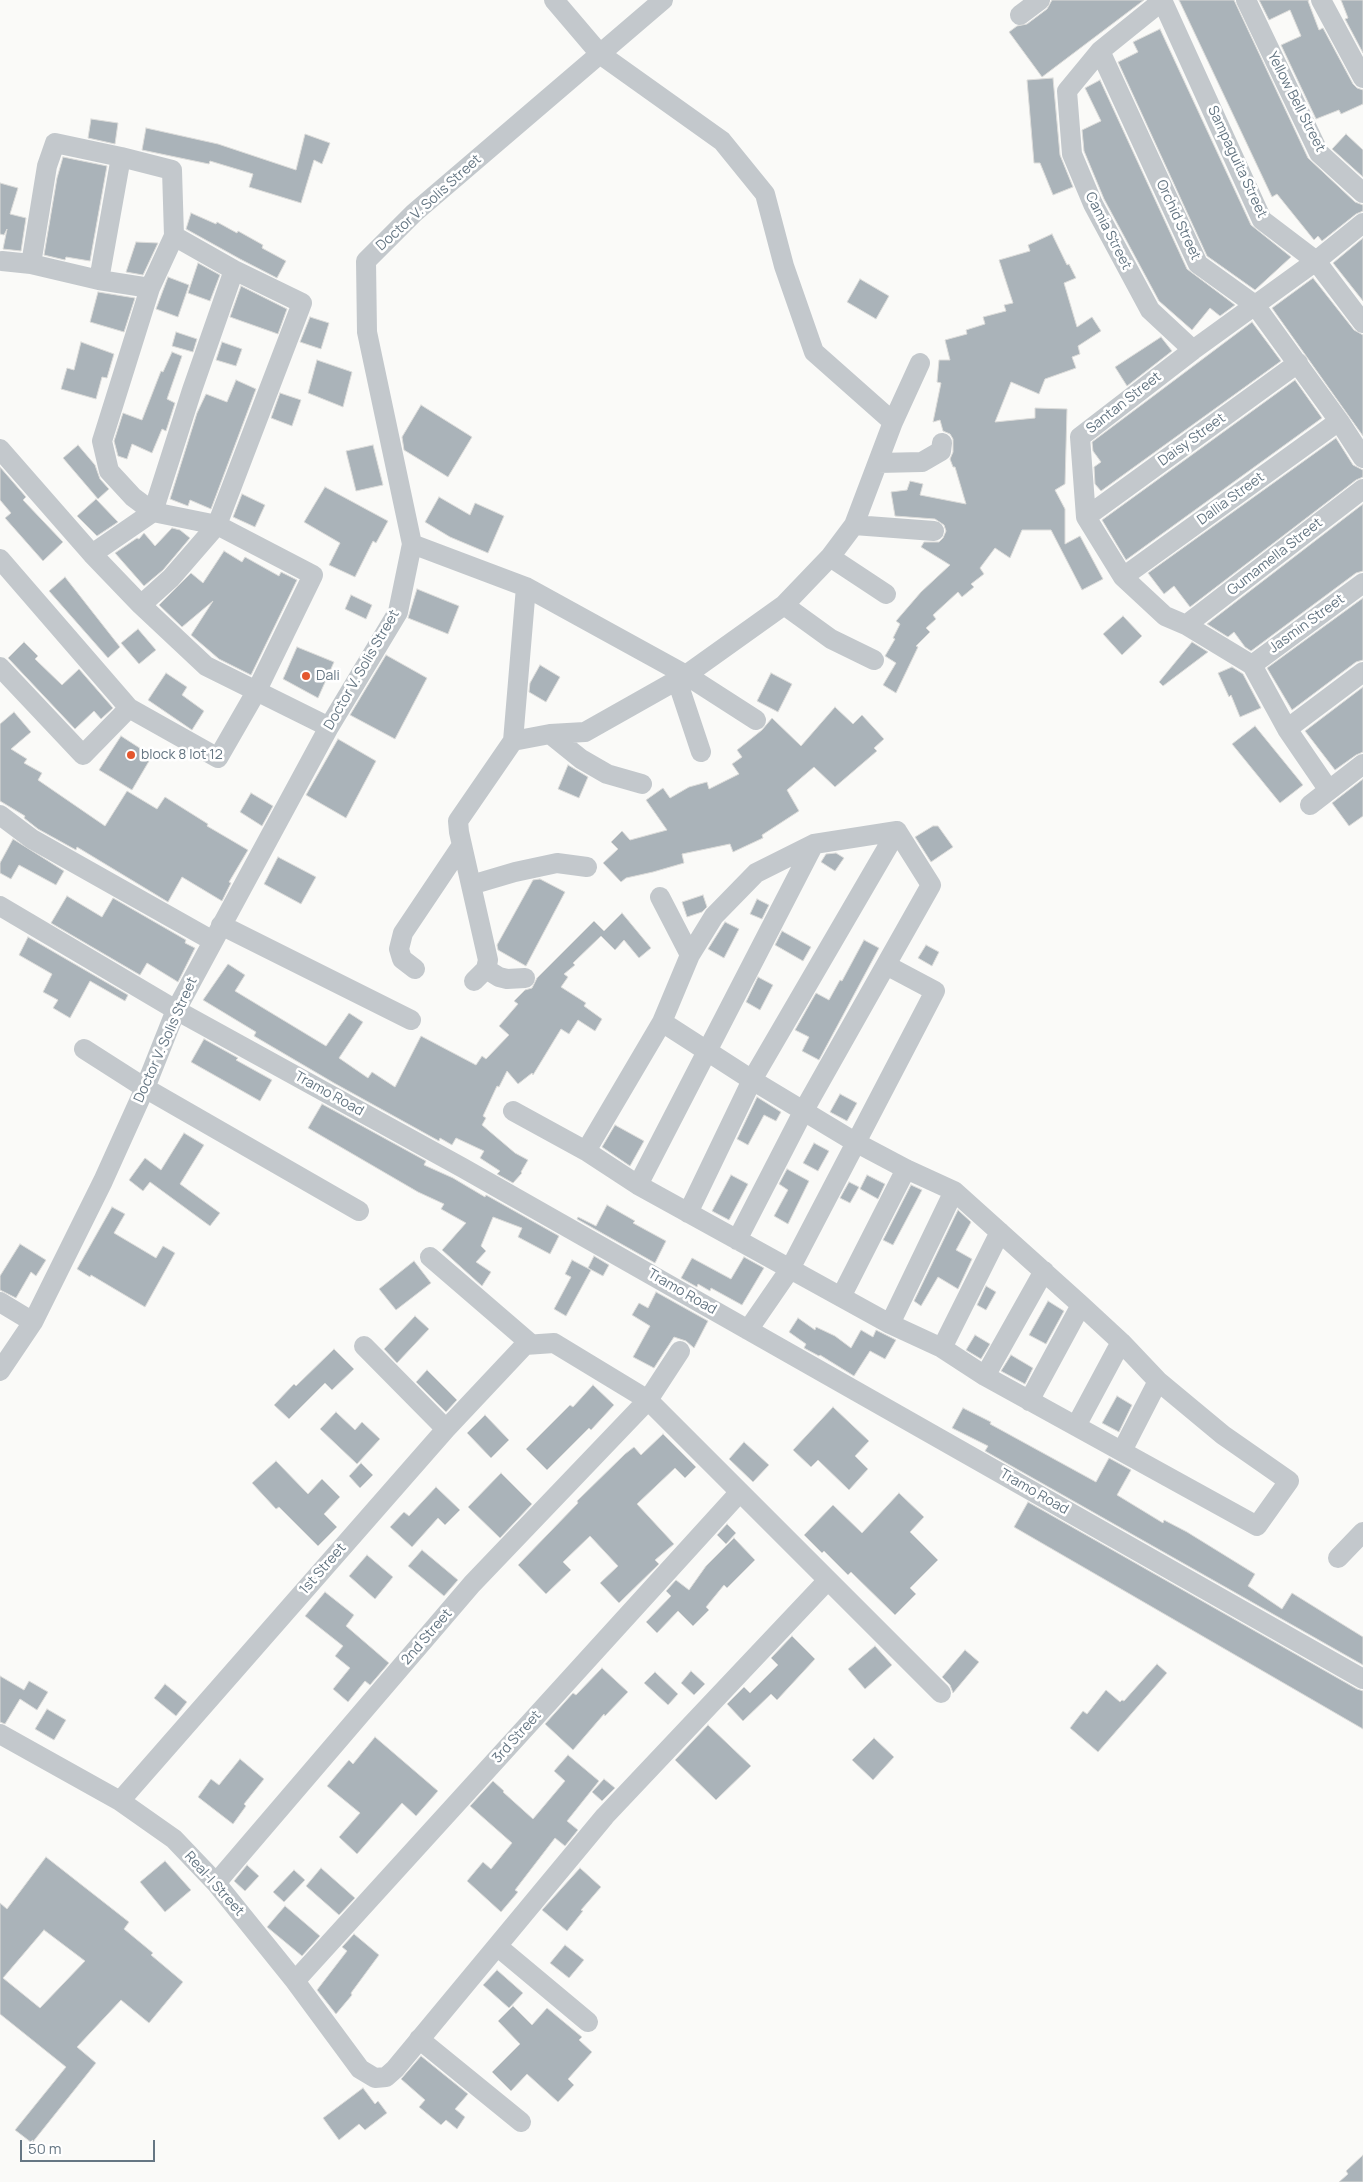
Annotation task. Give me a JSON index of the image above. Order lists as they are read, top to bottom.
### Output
{
  "streets": {
    "street": [
      "Yellow Bell Street",
      "Sampaguita Street",
      "Doctor V. Solis Street",
      "Orchid Street",
      "Camia Street",
      "Santan Street",
      "Daisy Street",
      "Dallia Street",
      "Gumamella Street",
      "Jasmin Street",
      "Tramo Road",
      "1st Street",
      "2nd Street",
      "3rd Street",
      "Real-I Street"
    ]
  },
  "crossings": [
    ["Sampaguita Street", "Santan Street"],
    ["Doctor V. Solis Street", "Tramo Road"],
    ["Orchid Street", "Camia Street"],
    ["Orchid Street", "Santan Street"],
    ["Orchid Street", "Daisy Street"],
    ["Orchid Street", "Dallia Street"],
    ["Camia Street", "Santan Street"],
    ["Santan Street", "Daisy Street"],
    ["Santan Street", "Dallia Street"],
    ["Santan Street", "Gumamella Street"],
    ["Santan Street", "Jasmin Street"],
    ["1st Street", "Real-I Street"],
    ["2nd Street", "Real-I Street"],
    ["3rd Street", "Real-I Street"]
  ],
  "places": ["Dali", "block 8 lot 12"],
  "scale_bar": "50 m"
}
